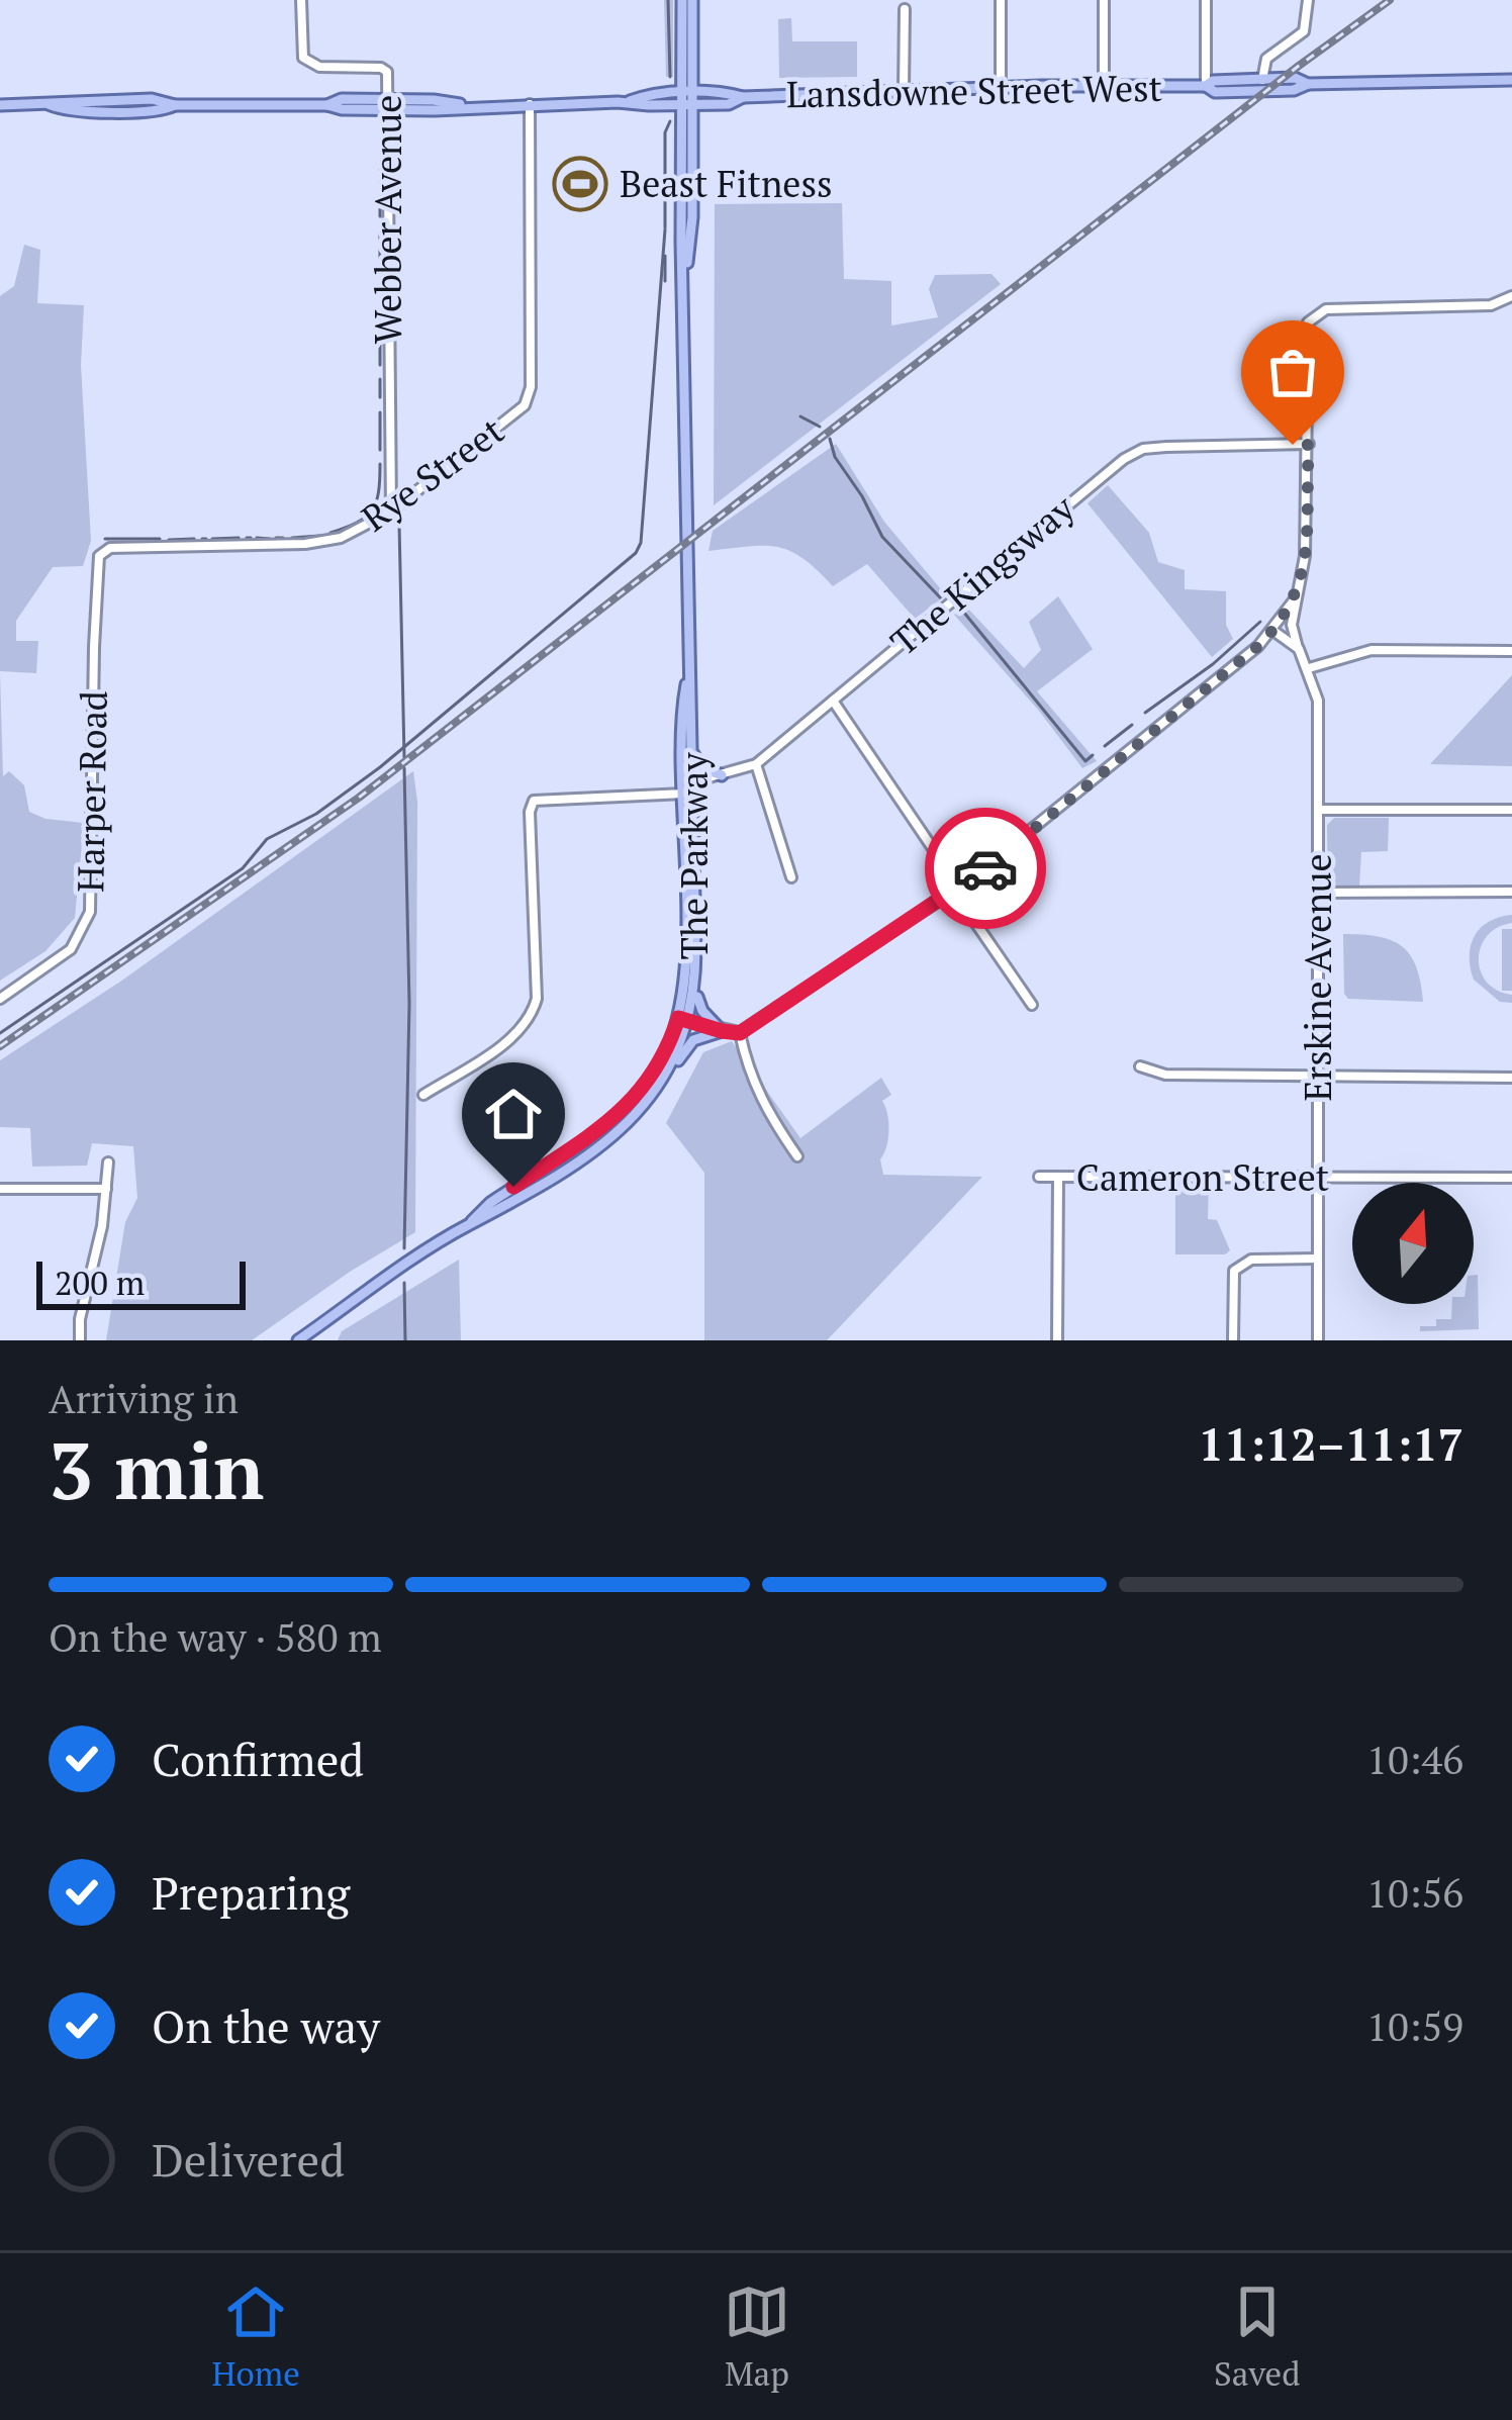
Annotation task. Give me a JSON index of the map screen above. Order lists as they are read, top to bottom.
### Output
{
  "streets": {
    "main road": ["Lansdowne Street West", "The Parkway"],
    "street": [
      "Webber Avenue",
      "Rye Street",
      "The Kingsway",
      "Harper Road",
      "Erskine Avenue",
      "Cameron Street"
    ]
  },
  "crossings": [
    ["Lansdowne Street West", "Webber Avenue"],
    ["Lansdowne Street West", "Rye Street"],
    ["Lansdowne Street West", "The Parkway"],
    ["Webber Avenue", "Rye Street"],
    ["Rye Street", "Harper Road"],
    ["The Kingsway", "The Parkway"],
    ["Erskine Avenue", "Cameron Street"]
  ],
  "places": {
    "sports": ["Beast Fitness"]
  },
  "scale_bar": "200 m",
  "north": "top",
  "page": {
    "scale": "200 m",
    "heading": ["3 min", "Arriving in", "11:12–11:17"],
    "bar": "On the way · 580 m",
    "list": [
      ["Confirmed", "10:46"],
      ["Preparing", "10:56"],
      ["On the way", "10:59"],
      "Delivered"
    ],
    "tabs": ["Home", "Map", "Saved"]
  }
}
